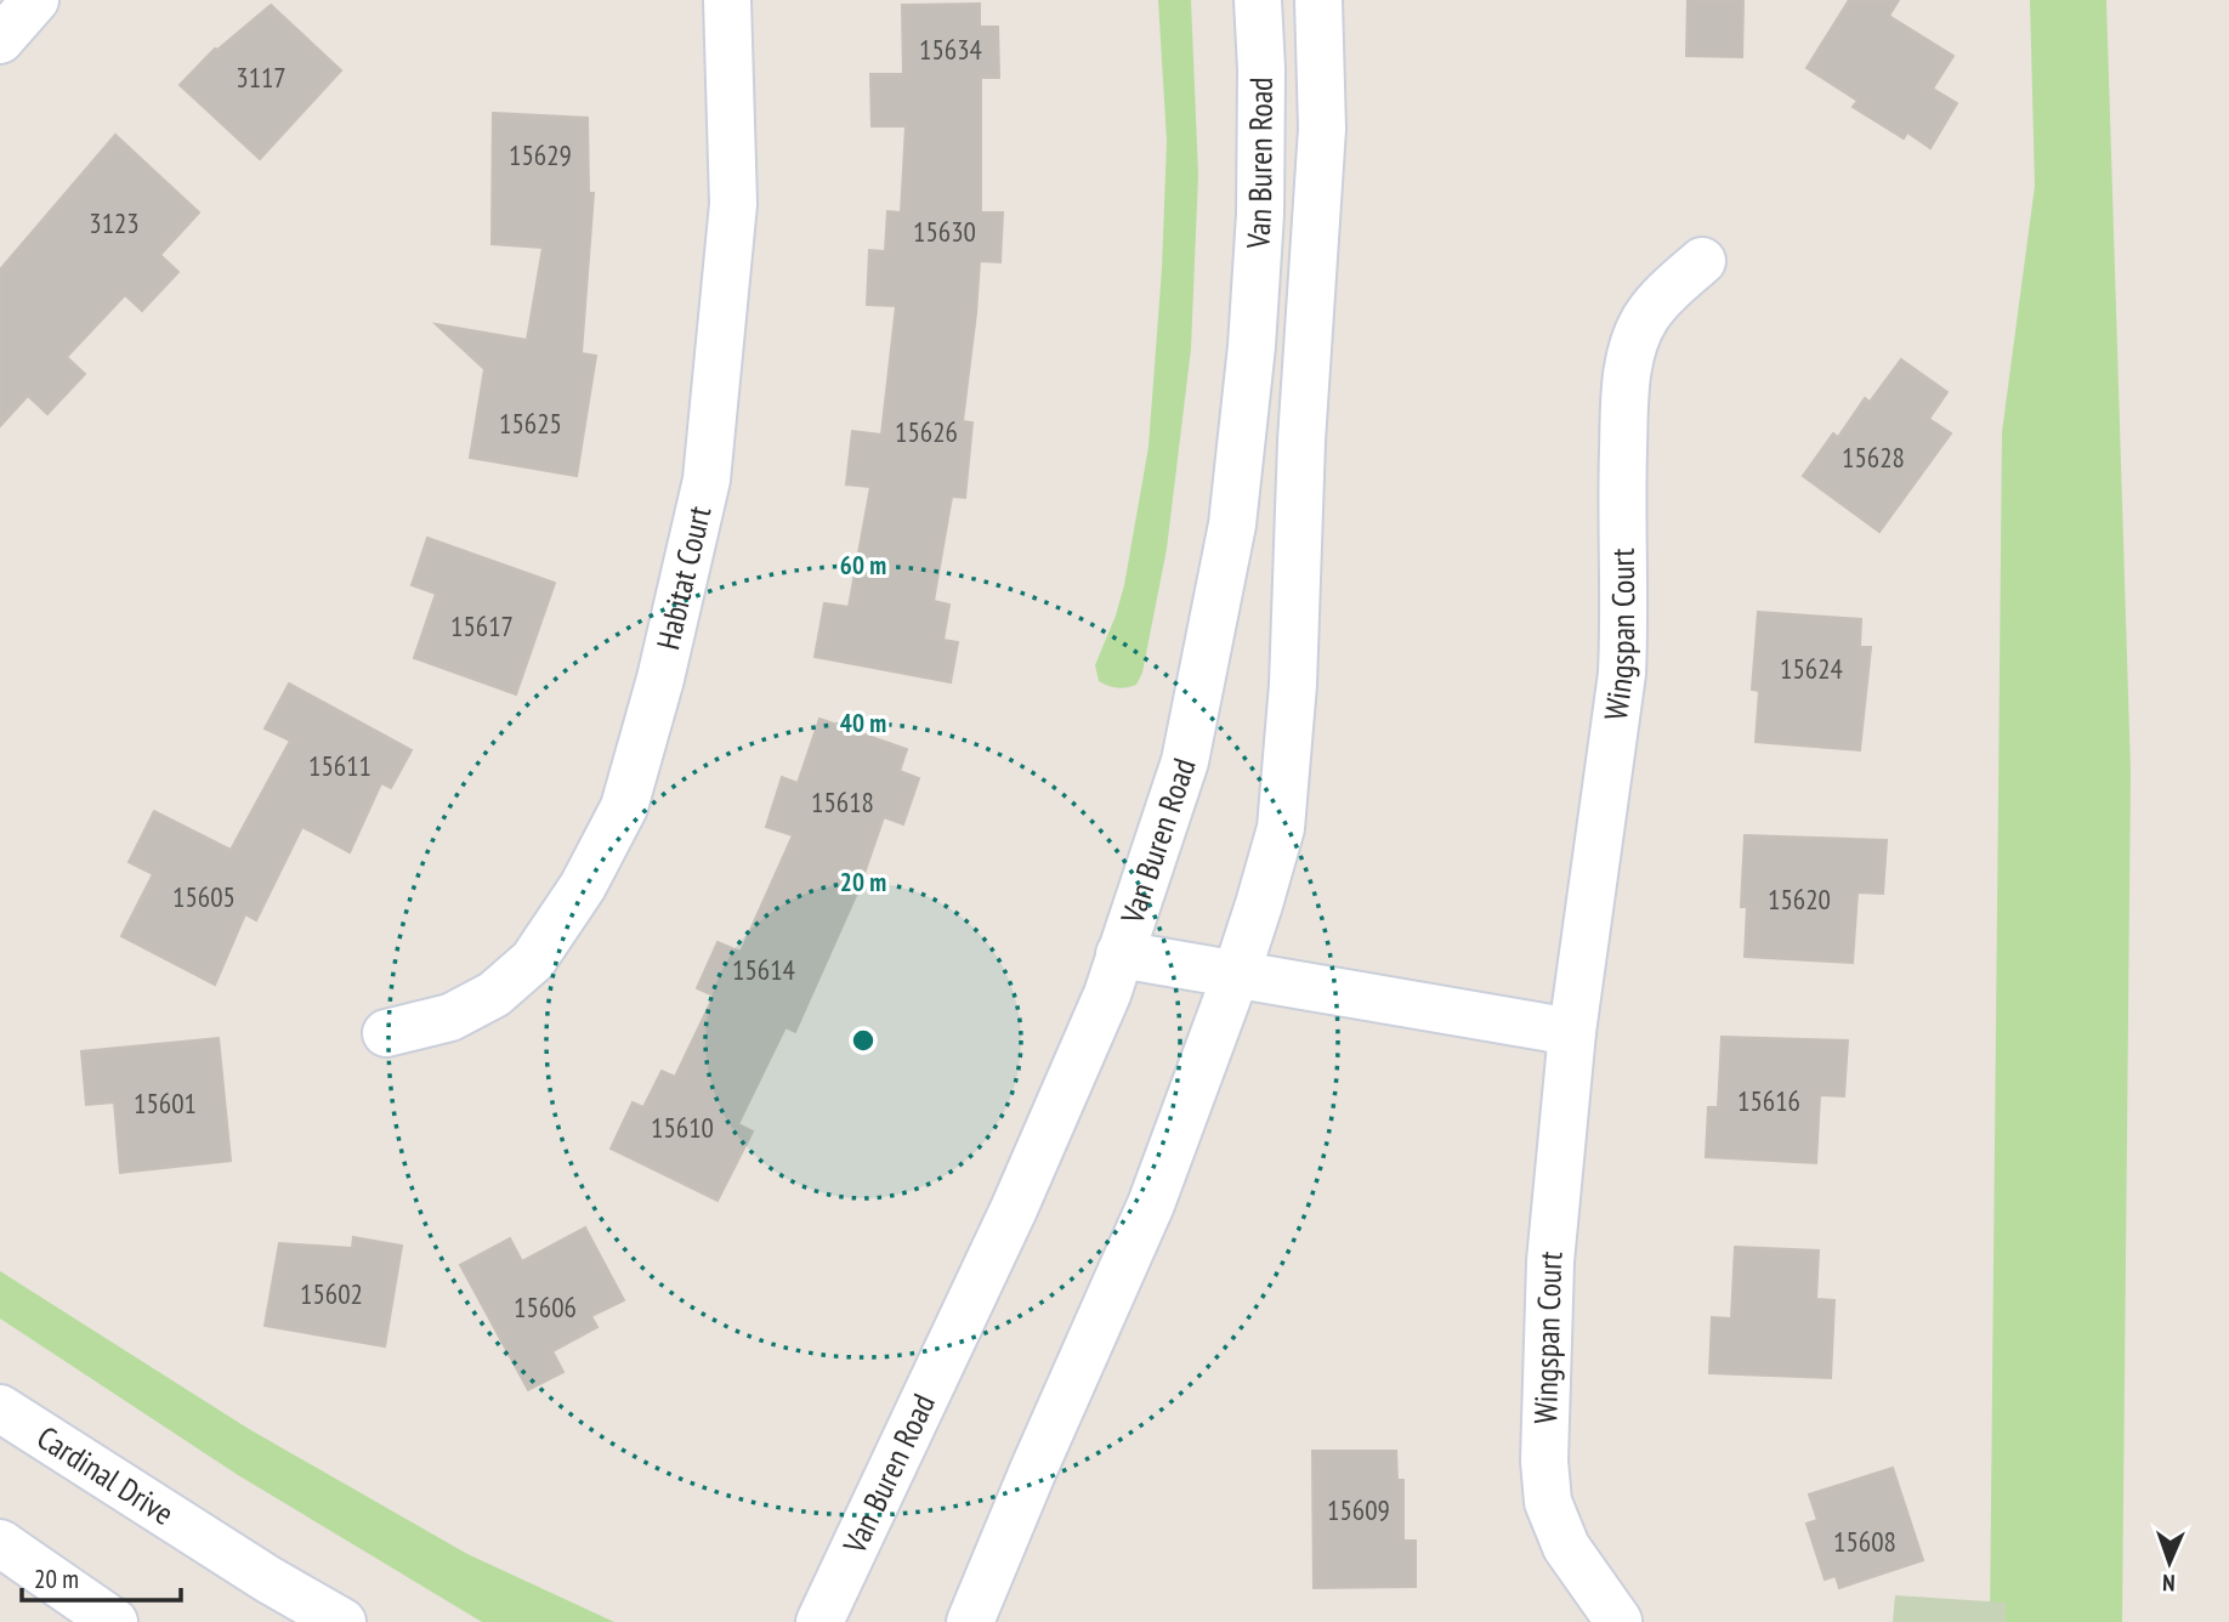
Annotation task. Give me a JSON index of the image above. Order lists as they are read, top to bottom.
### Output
{
  "streets": {
    "street": [
      "Van Buren Road",
      "Habitat Court",
      "Wingspan Court",
      "Cardinal Drive"
    ]
  },
  "house_numbers": [
    "15634",
    "3117",
    "15629",
    "3123",
    "15630",
    "15625",
    "15626",
    "15628",
    "15617",
    "15624",
    "15611",
    "15618",
    "15605",
    "15620",
    "15614",
    "15616",
    "15601",
    "15610",
    "15602",
    "15606",
    "15609",
    "15608"
  ],
  "scale_bar": "20 m",
  "north": "bottom",
  "rings": ["60 m", "40 m", "20 m"]
}
